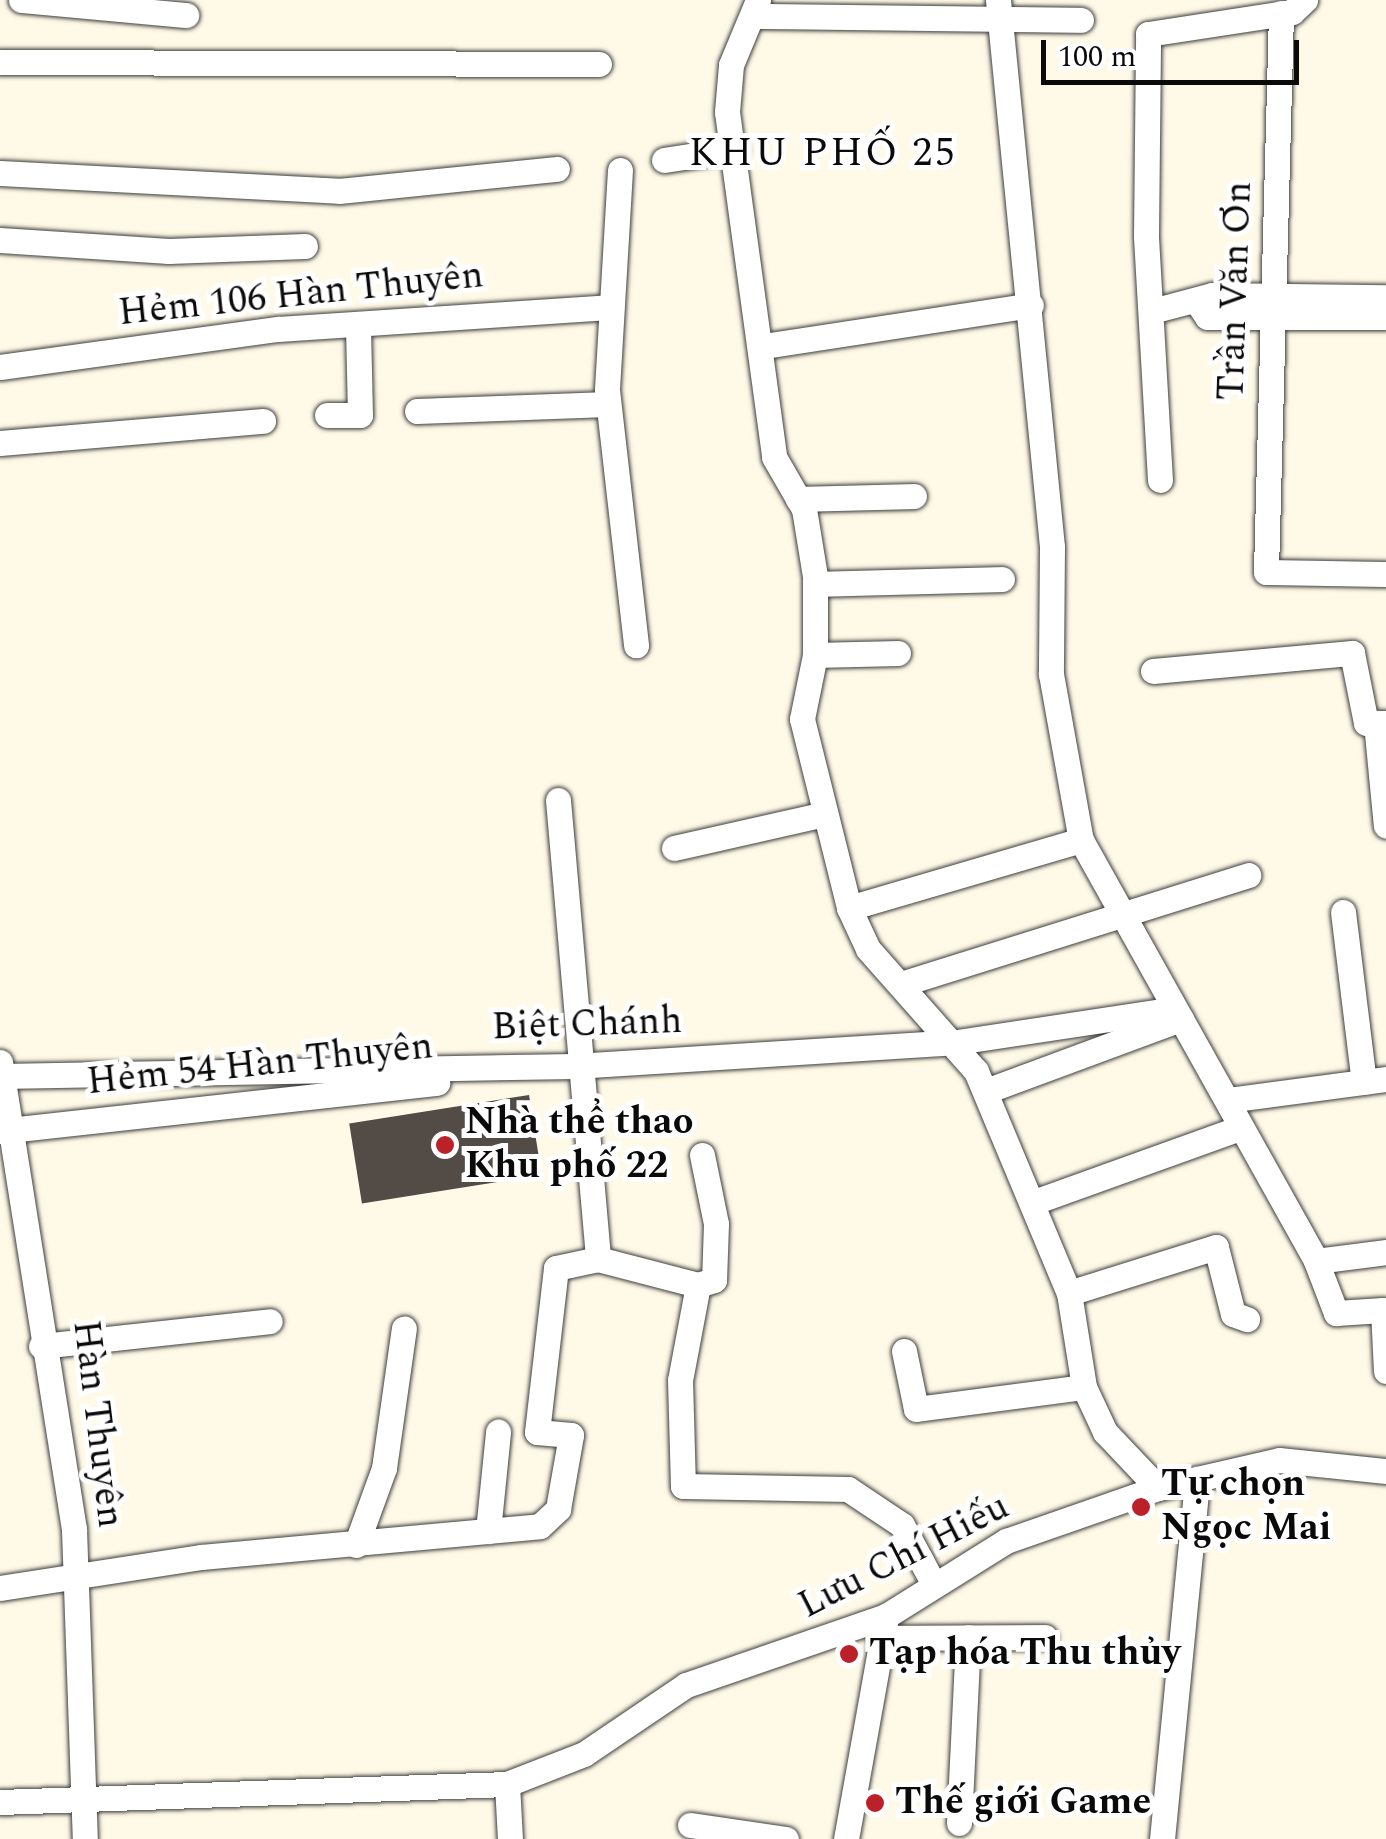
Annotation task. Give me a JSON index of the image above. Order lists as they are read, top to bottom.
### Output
{
  "streets": {
    "street": [
      "Trần Văn Ơn",
      "Hẻm 106 Hàn Thuyên",
      "Biệt Chánh",
      "Hẻm 54 Hàn Thuyên",
      "Hàn Thuyên",
      "Lưu Chí Hiếu"
    ]
  },
  "crossings": [
    ["Biệt Chánh", "Hẻm 54 Hàn Thuyên"],
    ["Biệt Chánh", "Hàn Thuyên"],
    ["Hẻm 54 Hàn Thuyên", "Hàn Thuyên"],
    ["Hàn Thuyên", "Lưu Chí Hiếu"]
  ],
  "districts": ["KHU PHỐ 25"],
  "places": [
    "Nhà thể thao Khu phố 22",
    "Tự chọn Ngọc Mai",
    "Tạp hóa Thu thủy",
    "Thế giới Game"
  ],
  "scale_bar": "100 m"
}
